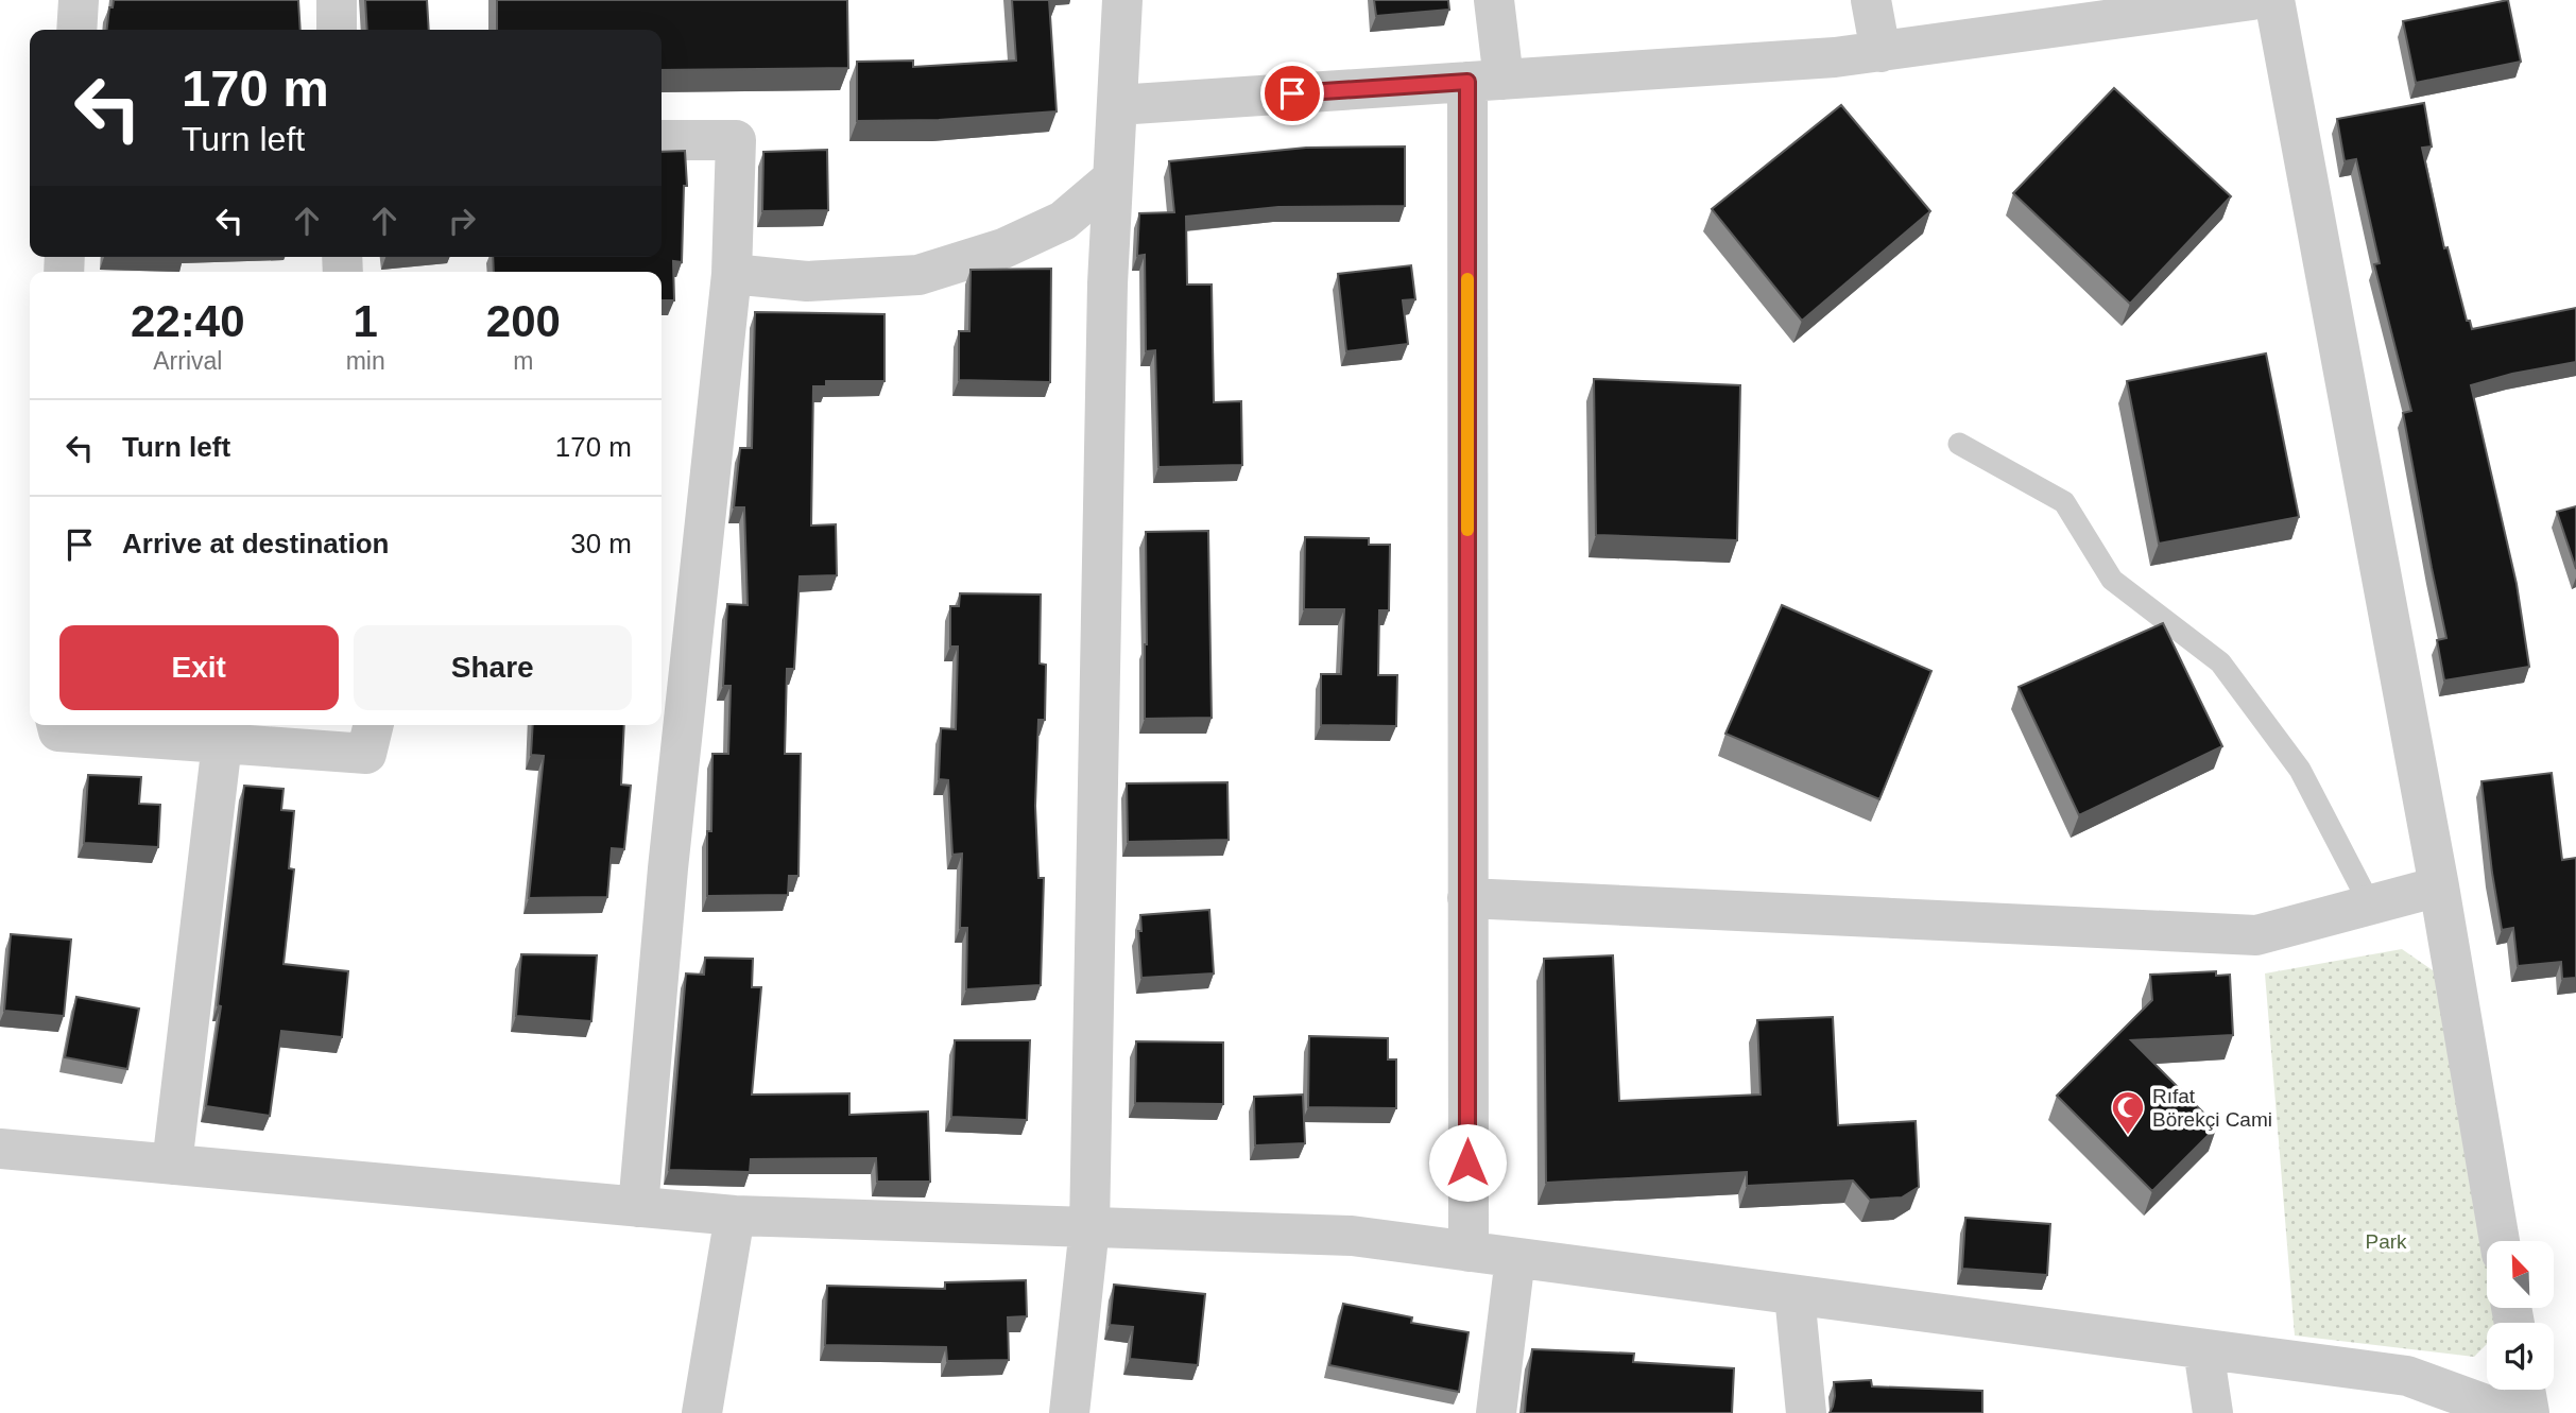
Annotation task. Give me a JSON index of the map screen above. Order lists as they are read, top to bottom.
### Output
{
  "parks": ["Park"],
  "places": {
    "mosque": ["Rıfat Börekçi Cami"]
  },
  "north": "top left",
  "page": {
    "turn": ["170 m", "Turn left"],
    "eta": [
      "22:40",
      "Arrival",
      "1",
      "min",
      "200",
      "m"
    ],
    "list": [
      {
        "name": "Turn left",
        "value": "170 m"
      },
      {
        "name": "Arrive at destination",
        "value": "30 m"
      }
    ],
    "buttons": ["Exit", "Share"]
  }
}
